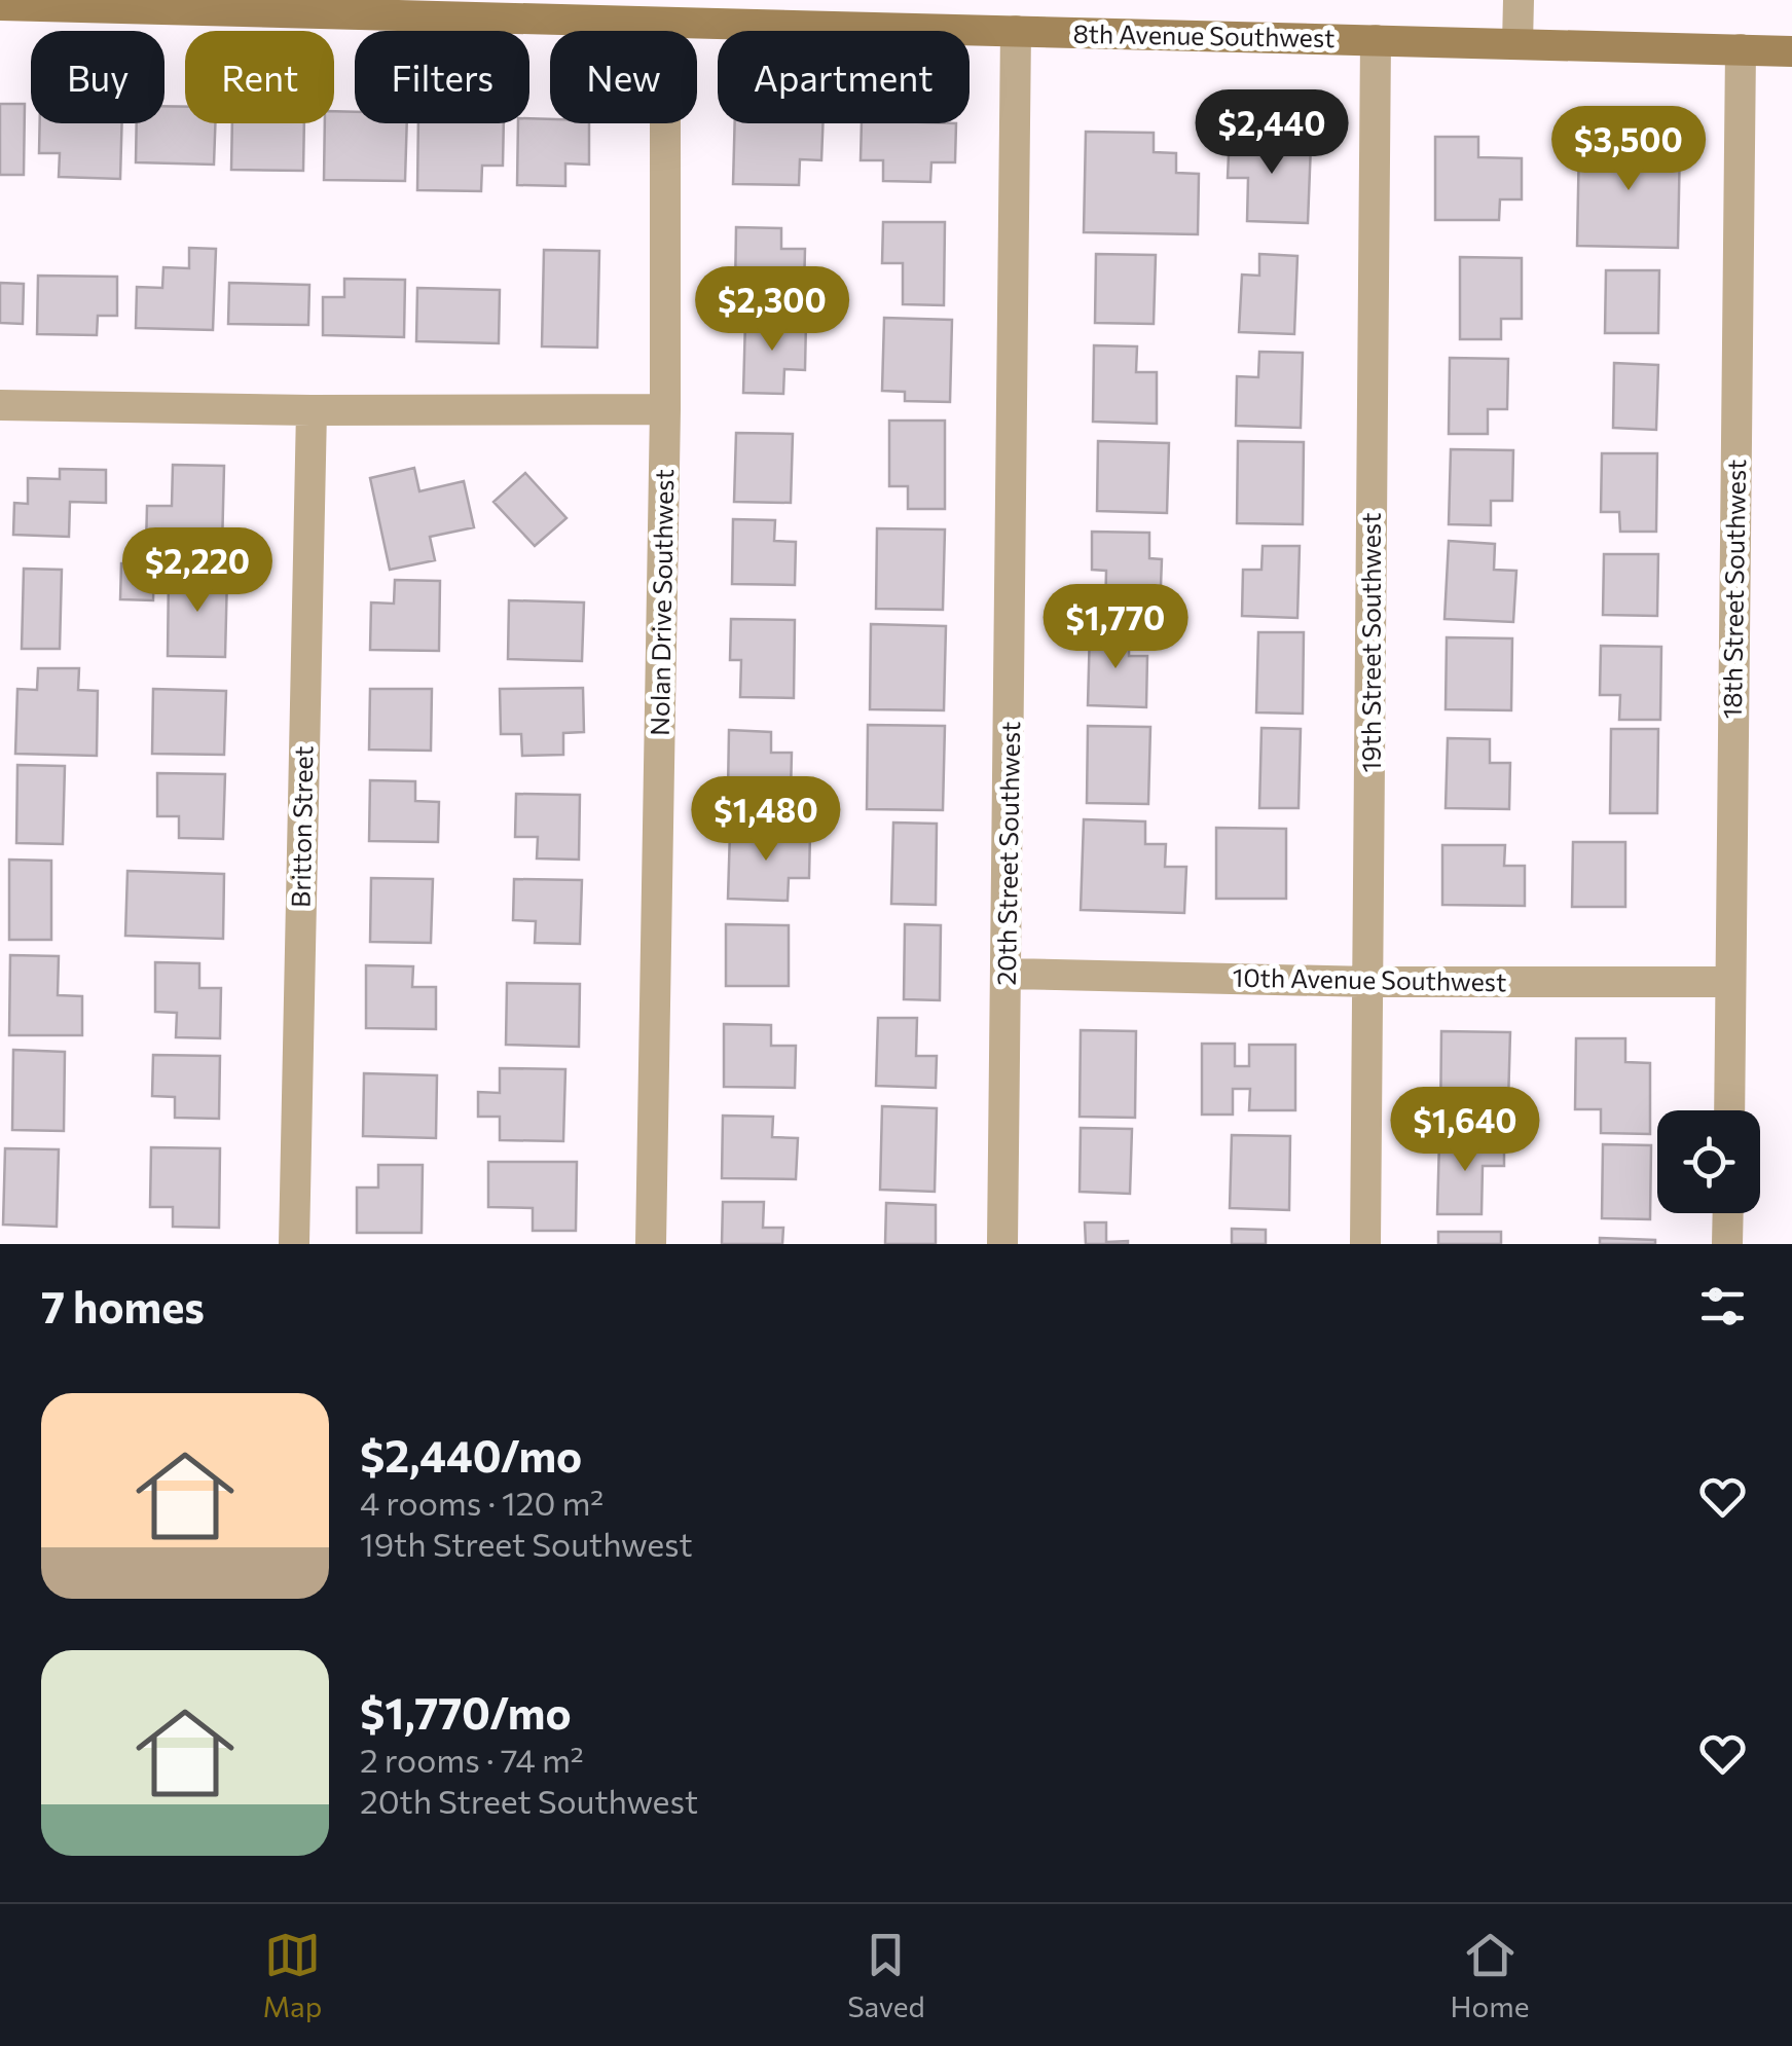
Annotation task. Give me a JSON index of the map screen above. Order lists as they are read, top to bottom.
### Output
{
  "streets": {
    "street": [
      "8th Avenue Southwest",
      "18th Street Southwest",
      "Nolan Drive Southwest",
      "19th Street Southwest",
      "Britton Street",
      "20th Street Southwest",
      "10th Avenue Southwest"
    ]
  },
  "crossings": [
    ["8th Avenue Southwest", "18th Street Southwest"],
    ["8th Avenue Southwest", "Nolan Drive Southwest"],
    ["8th Avenue Southwest", "19th Street Southwest"],
    ["8th Avenue Southwest", "20th Street Southwest"],
    ["18th Street Southwest", "10th Avenue Southwest"],
    ["19th Street Southwest", "10th Avenue Southwest"],
    ["20th Street Southwest", "10th Avenue Southwest"]
  ],
  "page": {
    "chip": [
      "Buy",
      "Rent",
      "Filters",
      "New",
      "Apartment"
    ],
    "price": [
      "$2,440",
      "$3,500",
      "$2,300",
      "$2,220",
      "$1,770",
      "$1,480",
      "$1,640"
    ],
    "heading": "7 homes",
    "list": [
      {
        "name": "$2,440/mo",
        "note": "4 rooms · 120 m² · 19th Street Southwest"
      },
      {
        "name": "$1,770/mo",
        "note": "2 rooms · 74 m² · 20th Street Southwest"
      }
    ],
    "tabs": ["Map", "Saved", "Home"]
  }
}
